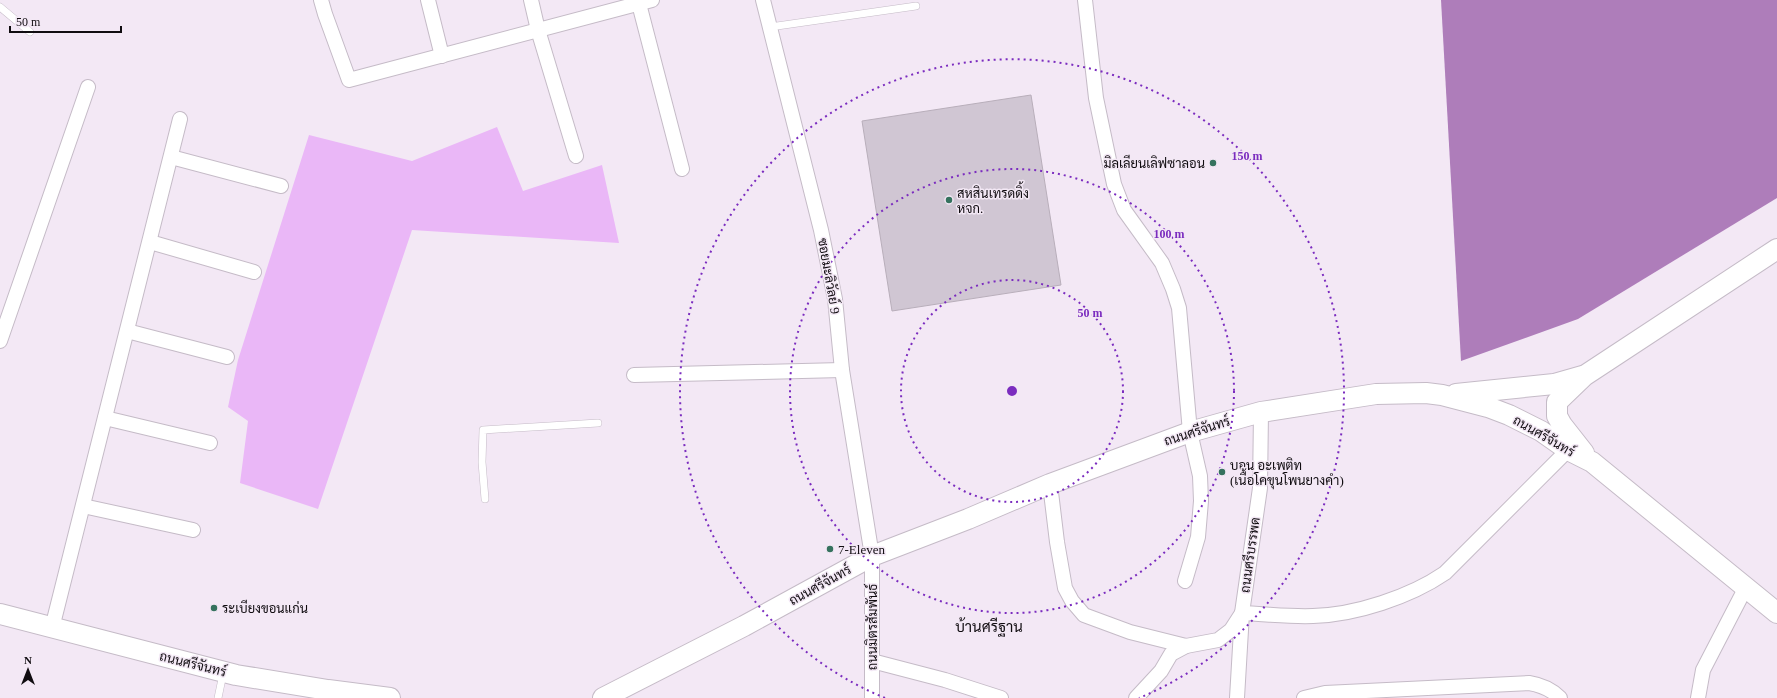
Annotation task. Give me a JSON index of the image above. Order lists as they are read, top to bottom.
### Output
{
  "streets": {
    "main road": ["ถนนศรีจันทร์"],
    "street": ["ซอยมะลิวัลย์ 9", "ถนนศรีบรรพด", "ถนนมิตรสัมพันธ์"]
  },
  "crossings": [
    ["ซอยมะลิวัลย์ 9", "ถนนศรีจันทร์"],
    ["ซอยมะลิวัลย์ 9", "ถนนมิตรสัมพันธ์"],
    ["ถนนศรีจันทร์", "ถนนศรีบรรพด"],
    ["ถนนศรีจันทร์", "ถนนมิตรสัมพันธ์"]
  ],
  "districts": ["บ้านศรีฐาน"],
  "places": [
    "มิลเลียนเลิฟซาลอน",
    "สหสินเทรดดิ้ง หจก.",
    "บอน อะเพติท (เนื้อโคขุนโพนยางคำ)",
    "7-Eleven",
    "ระเบียงขอนแก่น"
  ],
  "scale_bar": "50 m",
  "north": "top",
  "rings": ["150 m", "100 m", "50 m"]
}
